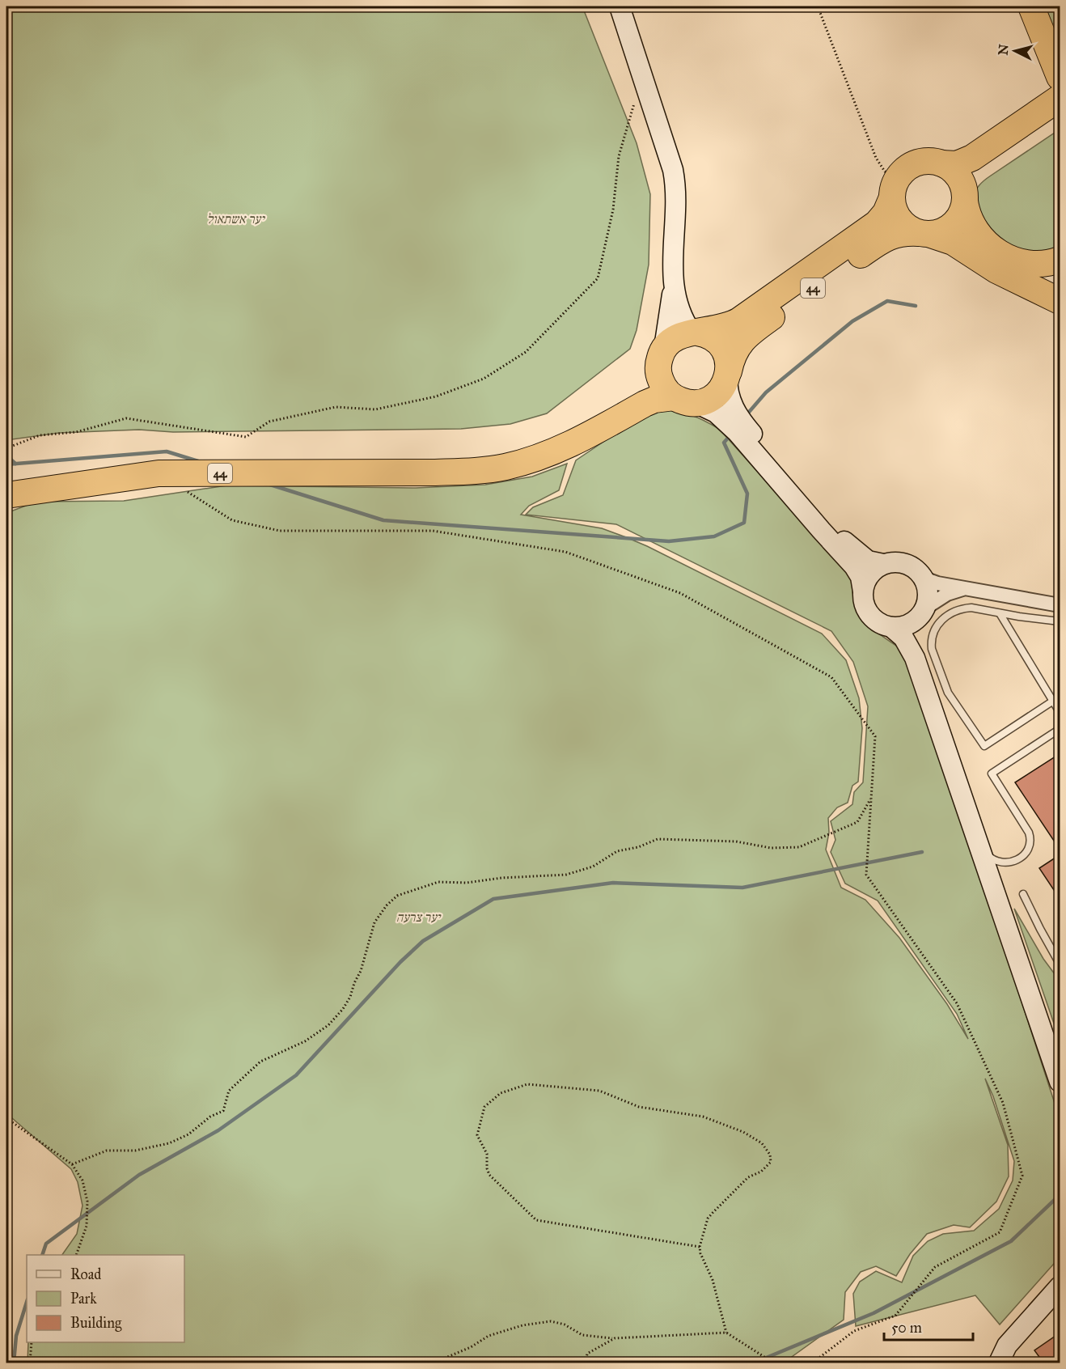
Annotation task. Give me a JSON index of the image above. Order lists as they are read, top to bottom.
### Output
{
  "streets": {
    "highway": ["44"]
  },
  "parks": ["יער אשתאול", "יער צרעה"],
  "legend": ["Road", "Park", "Building"],
  "scale_bar": "50 m",
  "north": "left"
}
